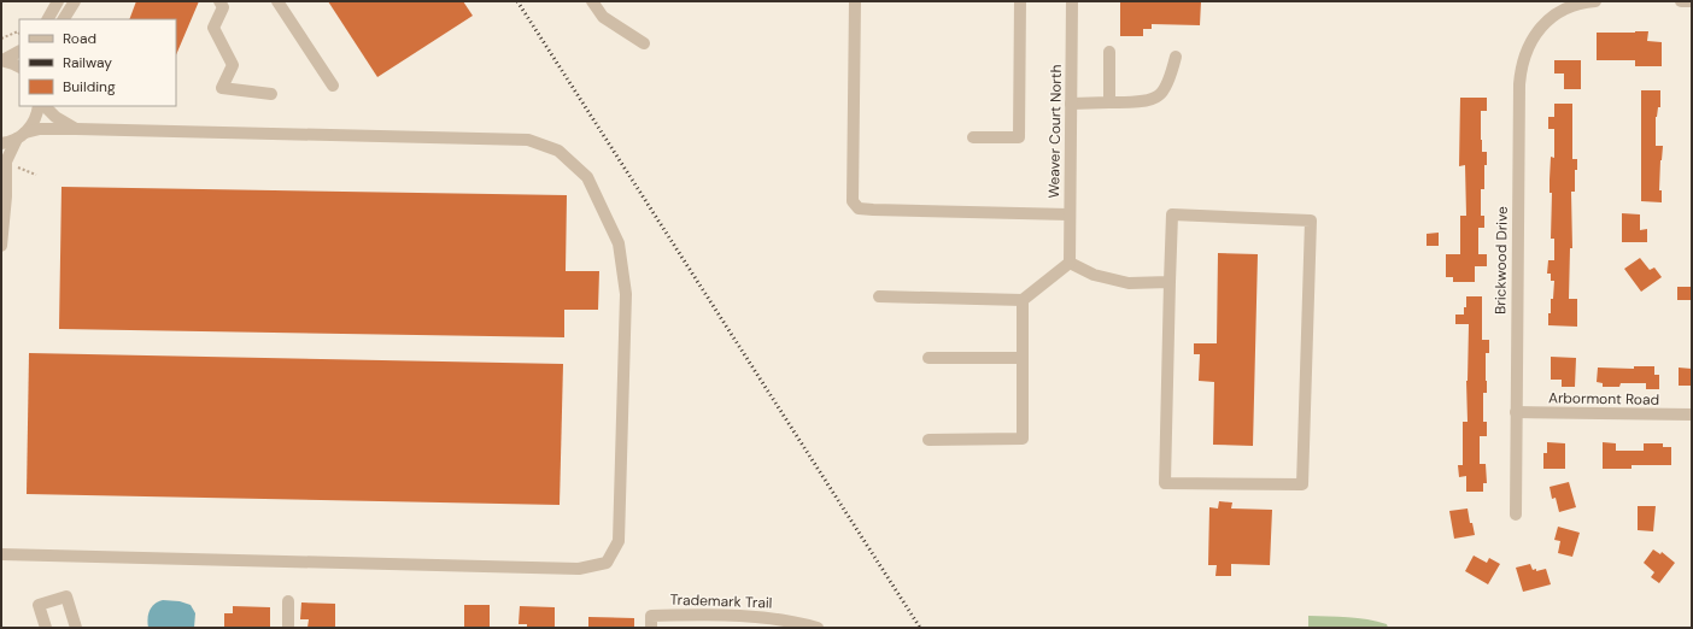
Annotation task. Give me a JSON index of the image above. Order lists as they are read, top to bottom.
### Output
{
  "streets": {
    "street": [
      "Weaver Court North",
      "Brickwood Drive",
      "Arbormont Road",
      "Trademark Trail"
    ]
  },
  "crossings": [
    ["Brickwood Drive", "Arbormont Road"]
  ],
  "legend": ["Road", "Railway", "Building"]
}
